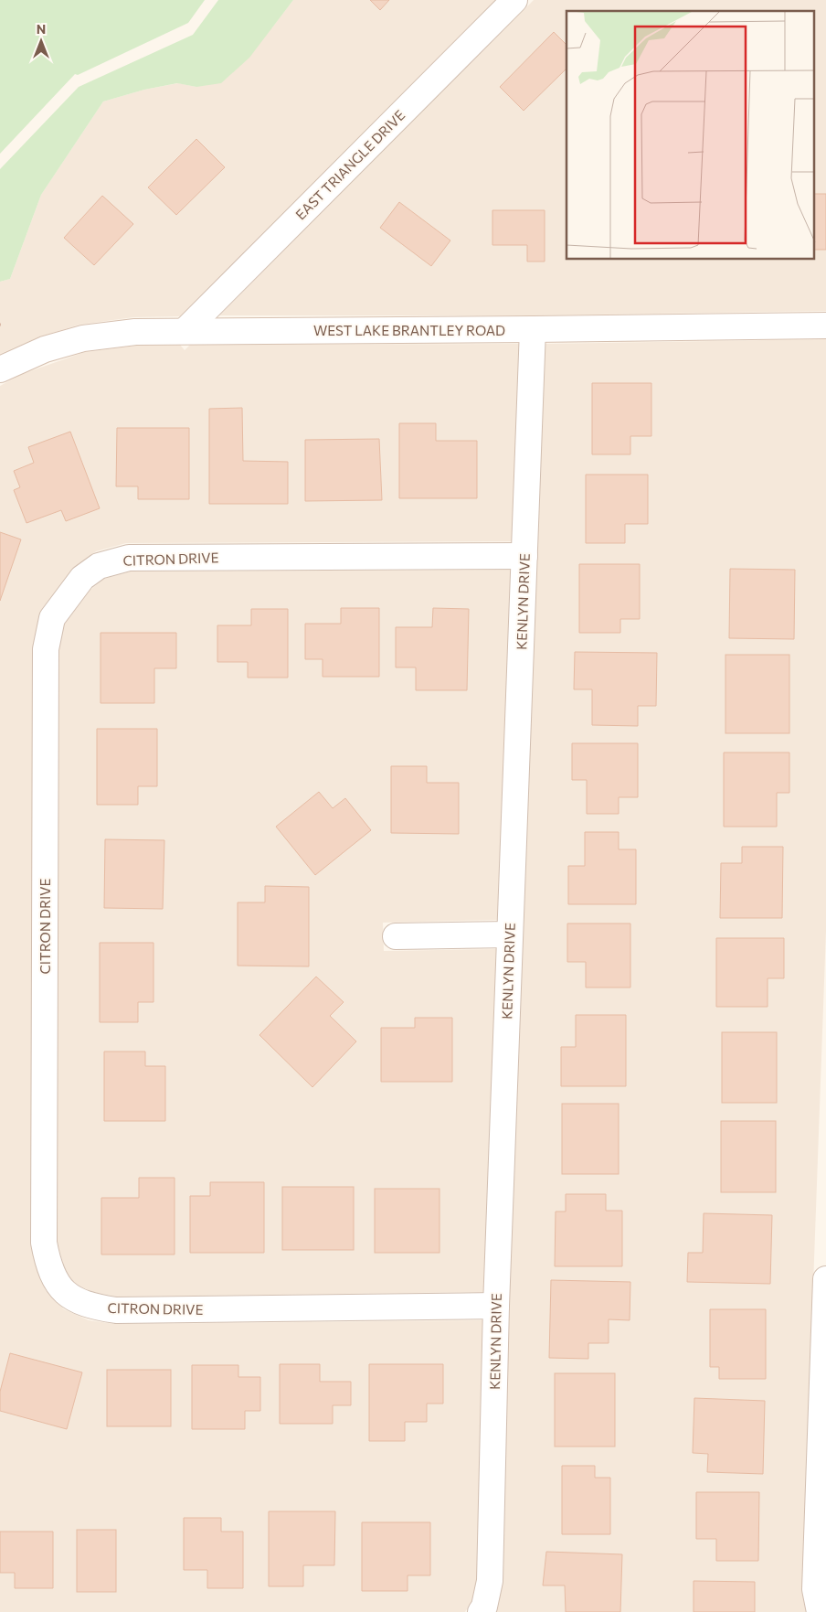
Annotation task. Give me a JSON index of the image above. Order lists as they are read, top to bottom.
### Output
{
  "streets": {
    "street": [
      "EAST TRIANGLE DRIVE",
      "WEST LAKE BRANTLEY ROAD",
      "CITRON DRIVE",
      "KENLYN DRIVE"
    ]
  },
  "crossings": [
    ["EAST TRIANGLE DRIVE", "WEST LAKE BRANTLEY ROAD"],
    ["WEST LAKE BRANTLEY ROAD", "KENLYN DRIVE"],
    ["CITRON DRIVE", "KENLYN DRIVE"]
  ],
  "north": "top"
}
